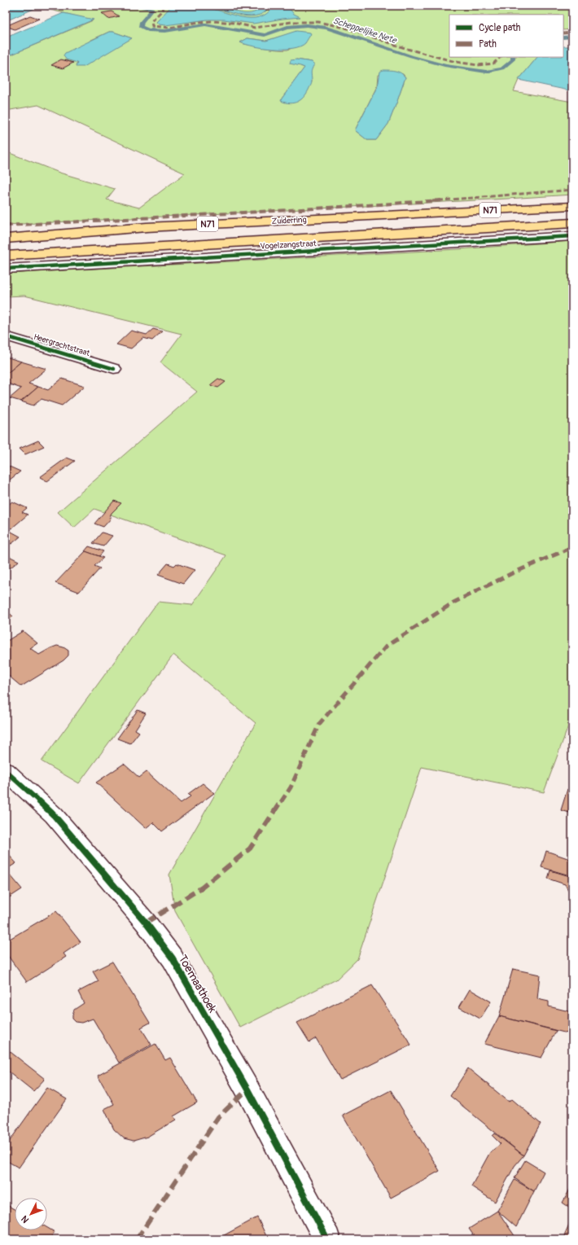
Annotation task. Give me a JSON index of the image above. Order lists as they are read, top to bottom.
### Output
{
  "streets": {
    "highway": ["N71", "Zuiderring"],
    "street": ["Vogelzangstraat", "Heergrachtstraat", "Toemaathoek"]
  },
  "water": ["Scheppelijke Nete"],
  "legend": ["Cycle path", "Path"],
  "north": "bottom left"
}
